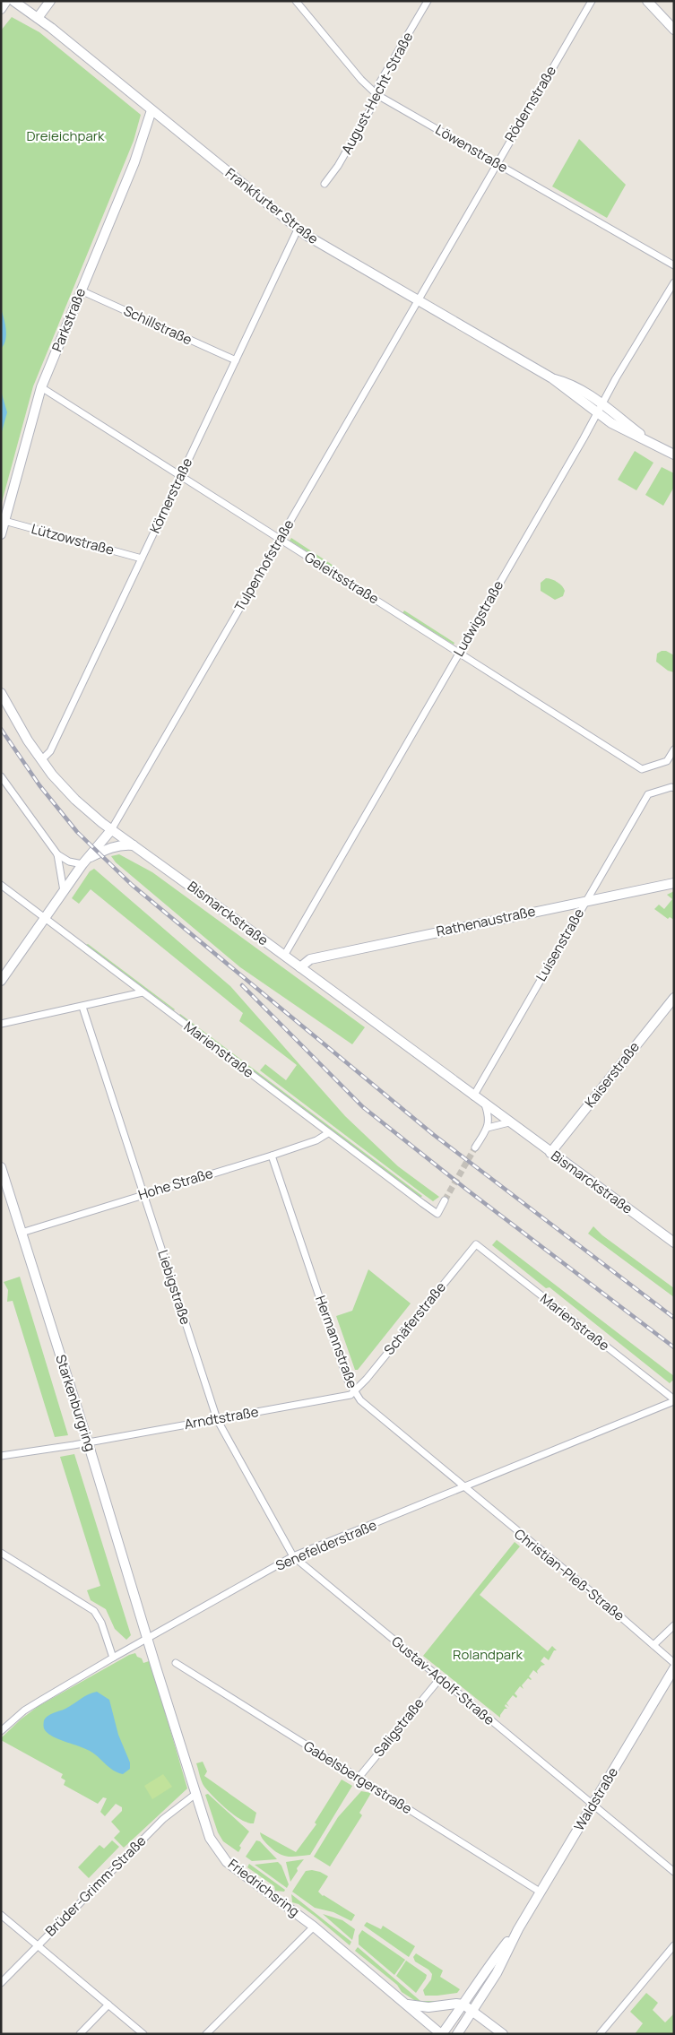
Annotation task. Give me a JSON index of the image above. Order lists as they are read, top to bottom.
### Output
{
  "streets": {
    "main road": [
      "Frankfurter Straße",
      "Parkstraße",
      "Bismarckstraße",
      "Rathenaustraße",
      "Kaiserstraße",
      "Starkenburgring",
      "Waldstraße",
      "Friedrichsring"
    ],
    "street": [
      "August-Hecht-Straße",
      "Rödernstraße",
      "Löwenstraße",
      "Schillstraße",
      "Körnerstraße",
      "Lützowstraße",
      "Tulpenhofstraße",
      "Geleitsstraße",
      "Ludwigstraße",
      "Luisenstraße",
      "Marienstraße",
      "Hohe Straße",
      "Liebigstraße",
      "Schäferstraße",
      "Hermannstraße",
      "Arndtstraße",
      "Senefelderstraße",
      "Christian-Pleß-Straße",
      "Gustav-Adolf-Straße",
      "Saligstraße",
      "Gabelsbergerstraße",
      "Brüder-Grimm-Straße"
    ]
  },
  "crossings": [
    ["August-Hecht-Straße", "Löwenstraße"],
    ["Rödernstraße", "Löwenstraße"],
    ["Rödernstraße", "Frankfurter Straße"],
    ["Rödernstraße", "Tulpenhofstraße"],
    ["Frankfurter Straße", "Parkstraße"],
    ["Frankfurter Straße", "Körnerstraße"],
    ["Frankfurter Straße", "Tulpenhofstraße"],
    ["Frankfurter Straße", "Ludwigstraße"],
    ["Parkstraße", "Schillstraße"],
    ["Parkstraße", "Lützowstraße"],
    ["Parkstraße", "Geleitsstraße"],
    ["Schillstraße", "Körnerstraße"],
    ["Körnerstraße", "Lützowstraße"],
    ["Körnerstraße", "Geleitsstraße"],
    ["Körnerstraße", "Bismarckstraße"],
    ["Tulpenhofstraße", "Geleitsstraße"],
    ["Tulpenhofstraße", "Bismarckstraße"],
    ["Geleitsstraße", "Ludwigstraße"],
    ["Ludwigstraße", "Bismarckstraße"],
    ["Bismarckstraße", "Rathenaustraße"],
    ["Bismarckstraße", "Luisenstraße"],
    ["Bismarckstraße", "Kaiserstraße"],
    ["Rathenaustraße", "Luisenstraße"],
    ["Marienstraße", "Hohe Straße"],
    ["Marienstraße", "Schäferstraße"],
    ["Marienstraße", "Senefelderstraße"],
    ["Hohe Straße", "Liebigstraße"],
    ["Hohe Straße", "Hermannstraße"],
    ["Hohe Straße", "Starkenburgring"],
    ["Liebigstraße", "Arndtstraße"],
    ["Liebigstraße", "Senefelderstraße"],
    ["Liebigstraße", "Gustav-Adolf-Straße"],
    ["Schäferstraße", "Hermannstraße"],
    ["Schäferstraße", "Arndtstraße"],
    ["Hermannstraße", "Arndtstraße"],
    ["Hermannstraße", "Senefelderstraße"],
    ["Hermannstraße", "Christian-Pleß-Straße"],
    ["Starkenburgring", "Arndtstraße"],
    ["Starkenburgring", "Senefelderstraße"],
    ["Starkenburgring", "Friedrichsring"],
    ["Senefelderstraße", "Christian-Pleß-Straße"],
    ["Senefelderstraße", "Gustav-Adolf-Straße"],
    ["Senefelderstraße", "Friedrichsring"],
    ["Gustav-Adolf-Straße", "Saligstraße"],
    ["Gustav-Adolf-Straße", "Waldstraße"],
    ["Saligstraße", "Gabelsbergerstraße"],
    ["Gabelsbergerstraße", "Waldstraße"],
    ["Waldstraße", "Friedrichsring"],
    ["Brüder-Grimm-Straße", "Friedrichsring"]
  ],
  "parks": ["Dreieichpark", "Rolandpark"]
}
